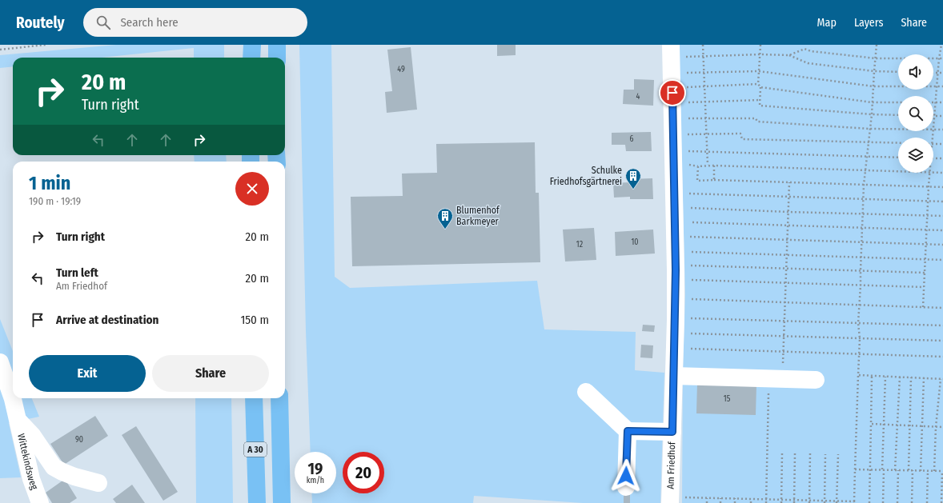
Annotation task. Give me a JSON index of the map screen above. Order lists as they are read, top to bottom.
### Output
{
  "streets": {
    "highway": ["A 30"],
    "street": ["Wittekindsweg", "Am Friedhof"]
  },
  "places": {
    "building": ["Schulke Friedhofsgärtnerei", "Blumenhof Barkmeyer"]
  },
  "house_numbers": [
    "49",
    "4",
    "6",
    "10",
    "12",
    "15",
    "90"
  ],
  "page": {
    "header": "Routely",
    "search": "Search here",
    "nav": ["Map", "Layers", "Share"],
    "turn": ["20 m", "Turn right"],
    "heading": ["1 min", "190 m · 19:19"],
    "list": [
      {
        "name": "Turn right",
        "value": "20 m"
      },
      {
        "name": "Turn left",
        "note": "Am Friedhof",
        "value": "20 m"
      },
      {
        "name": "Arrive at destination",
        "value": "150 m"
      }
    ],
    "buttons": ["Exit", "Share"],
    "speed": "19 km/h",
    "limit": "20"
  }
}
